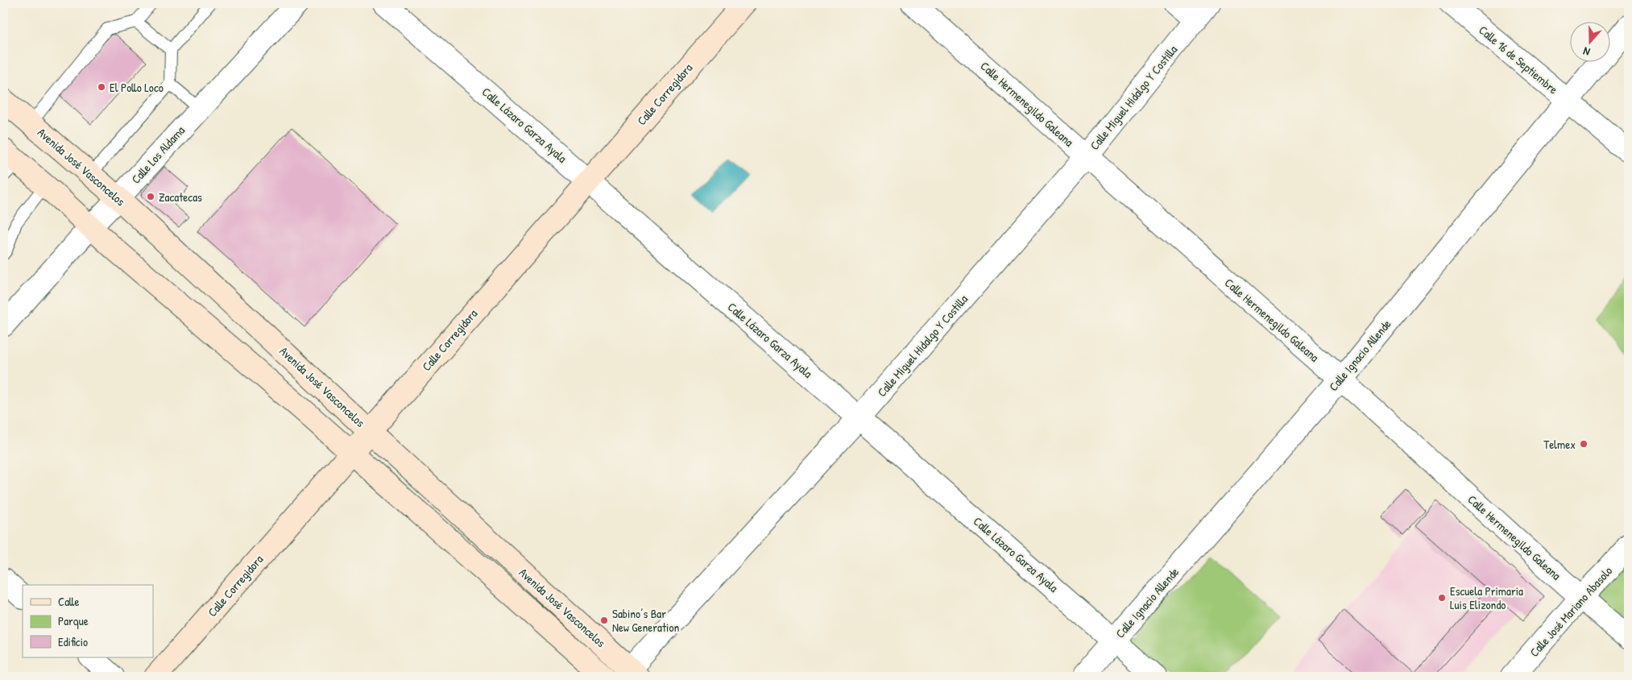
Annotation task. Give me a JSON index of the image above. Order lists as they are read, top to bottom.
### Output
{
  "streets": {
    "main road": ["Calle Corregidora", "Avenida José Vasconcelos"],
    "street": [
      "Calle 16 de Septiembre",
      "Calle Miguel Hidalgo Y Costilla",
      "Calle Hermenegildo Galeana",
      "Calle Lázaro Garza Ayala",
      "Calle Los Aldama",
      "Calle Ignacio Allende",
      "Calle José Mariano Abasolo"
    ]
  },
  "crossings": [
    ["Calle 16 de Septiembre", "Calle Ignacio Allende"],
    ["Calle Corregidora", "Calle Lázaro Garza Ayala"],
    ["Calle Corregidora", "Avenida José Vasconcelos"],
    ["Calle Miguel Hidalgo Y Costilla", "Calle Hermenegildo Galeana"],
    ["Calle Miguel Hidalgo Y Costilla", "Calle Lázaro Garza Ayala"],
    ["Calle Miguel Hidalgo Y Costilla", "Avenida José Vasconcelos"],
    ["Calle Hermenegildo Galeana", "Calle Ignacio Allende"],
    ["Calle Hermenegildo Galeana", "Calle José Mariano Abasolo"],
    ["Calle Lázaro Garza Ayala", "Calle Ignacio Allende"],
    ["Calle Los Aldama", "Avenida José Vasconcelos"]
  ],
  "places": [
    "El Pollo Loco",
    "Zacatecas",
    "Telmex",
    "Escuela Primaria Luis Elizondo",
    "Sabino’s Bar New Generation"
  ],
  "legend": ["Calle", "Parque", "Edificio"],
  "north": "bottom"
}
